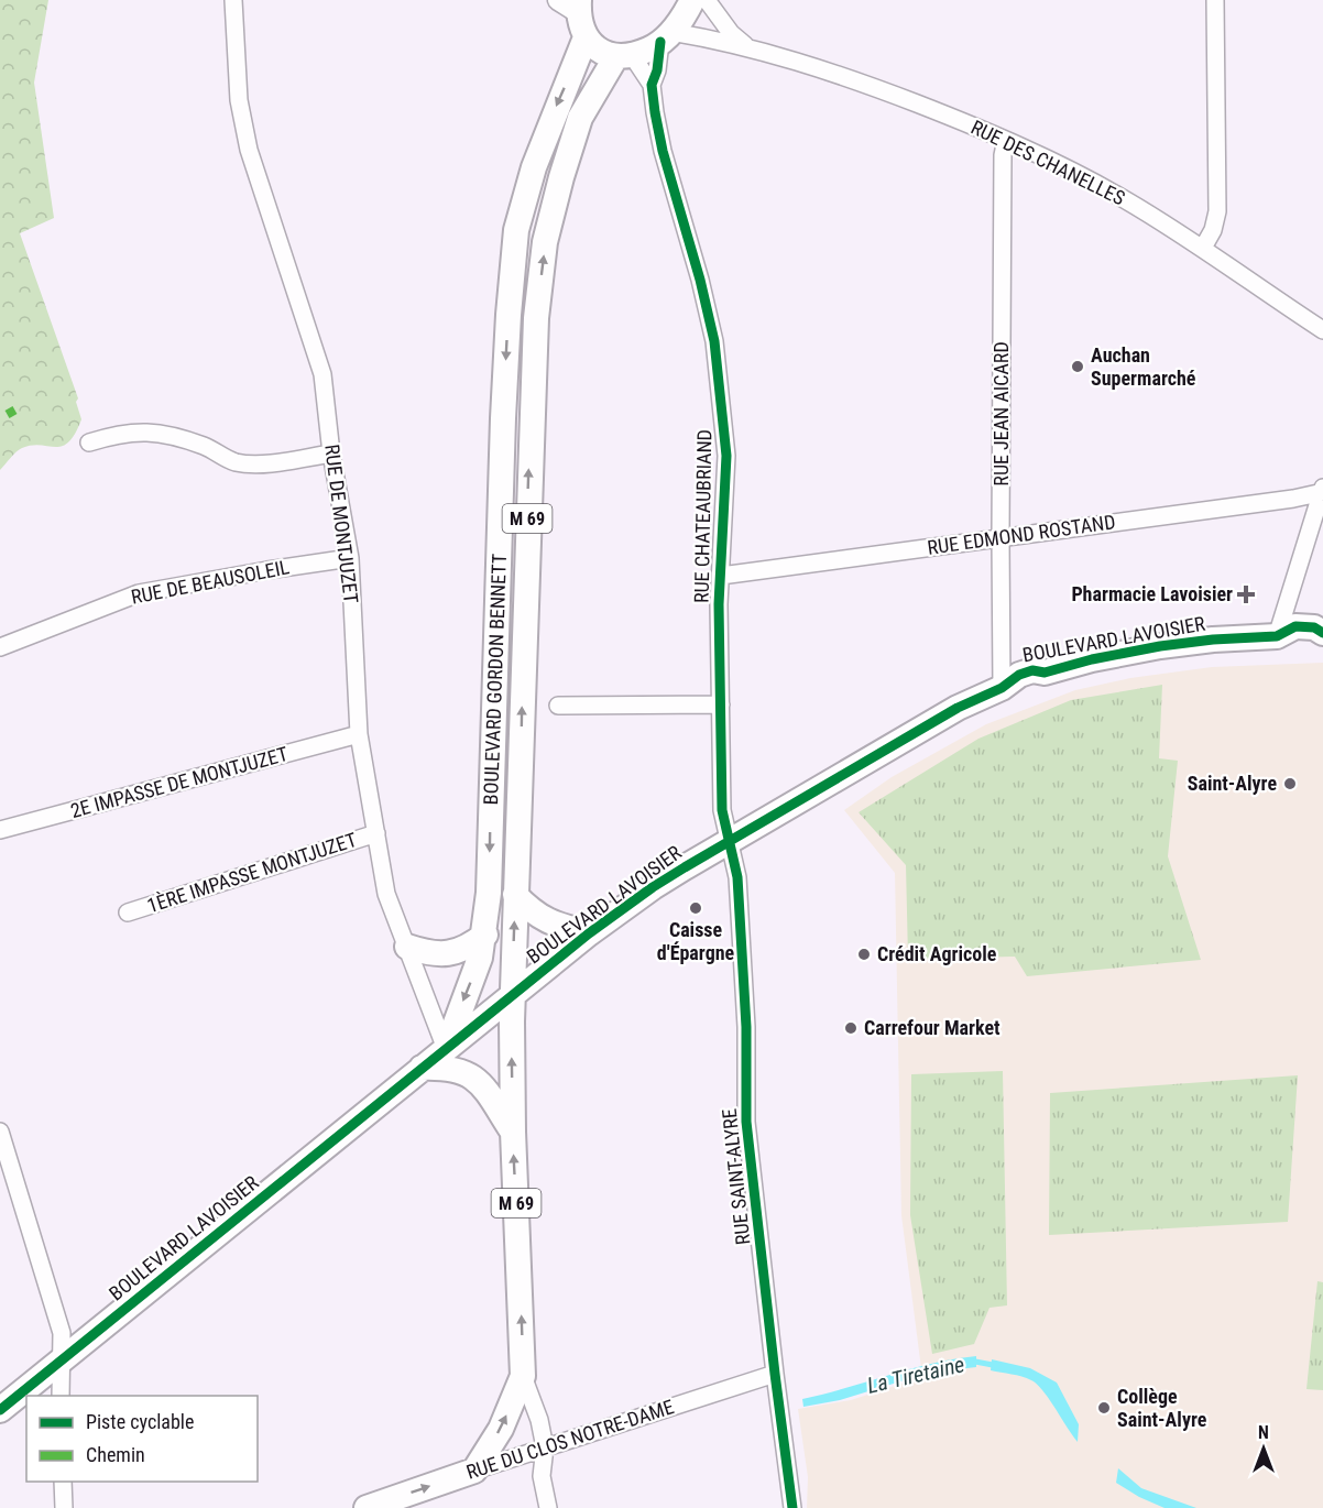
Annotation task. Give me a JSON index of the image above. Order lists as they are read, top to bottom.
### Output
{
  "streets": {
    "main road": [
      "M 69",
      "BOULEVARD LAVOISIER",
      "BOULEVARD GORDON BENNETT",
      "RUE DU CLOS NOTRE-DAME"
    ],
    "street": [
      "RUE DES CHANELLES",
      "RUE JEAN AICARD",
      "RUE CHATEAUBRIAND",
      "RUE DE MONTJUZET",
      "RUE EDMOND ROSTAND",
      "RUE DE BEAUSOLEIL",
      "2E IMPASSE DE MONTJUZET",
      "1ÈRE IMPASSE MONTJUZET",
      "RUE SAINT-ALYRE"
    ]
  },
  "crossings": [
    ["RUE DES CHANELLES", "RUE JEAN AICARD"],
    ["RUE DES CHANELLES", "RUE CHATEAUBRIAND"],
    ["RUE JEAN AICARD", "RUE EDMOND ROSTAND"],
    ["RUE JEAN AICARD", "BOULEVARD LAVOISIER"],
    ["RUE CHATEAUBRIAND", "RUE EDMOND ROSTAND"],
    ["RUE CHATEAUBRIAND", "BOULEVARD LAVOISIER"],
    ["RUE CHATEAUBRIAND", "BOULEVARD GORDON BENNETT"],
    ["RUE CHATEAUBRIAND", "RUE SAINT-ALYRE"],
    ["M 69", "BOULEVARD LAVOISIER"],
    ["M 69", "BOULEVARD GORDON BENNETT"],
    ["M 69", "RUE DU CLOS NOTRE-DAME"],
    ["RUE DE MONTJUZET", "RUE DE BEAUSOLEIL"],
    ["RUE DE MONTJUZET", "BOULEVARD LAVOISIER"],
    ["RUE DE MONTJUZET", "BOULEVARD GORDON BENNETT"],
    ["RUE DE MONTJUZET", "2E IMPASSE DE MONTJUZET"],
    ["RUE DE MONTJUZET", "1ÈRE IMPASSE MONTJUZET"],
    ["BOULEVARD LAVOISIER", "BOULEVARD GORDON BENNETT"],
    ["BOULEVARD LAVOISIER", "RUE SAINT-ALYRE"],
    ["RUE SAINT-ALYRE", "RUE DU CLOS NOTRE-DAME"]
  ],
  "water": ["La Tiretaine"],
  "places": {
    "other": [
      "Auchan Supermarché",
      "Saint-Alyre",
      "Caisse d'Épargne",
      "Crédit Agricole",
      "Carrefour Market",
      "Collège Saint-Alyre"
    ],
    "health": ["Pharmacie Lavoisier"]
  },
  "legend": ["Piste cyclable", "Chemin"],
  "north": "top"
}
